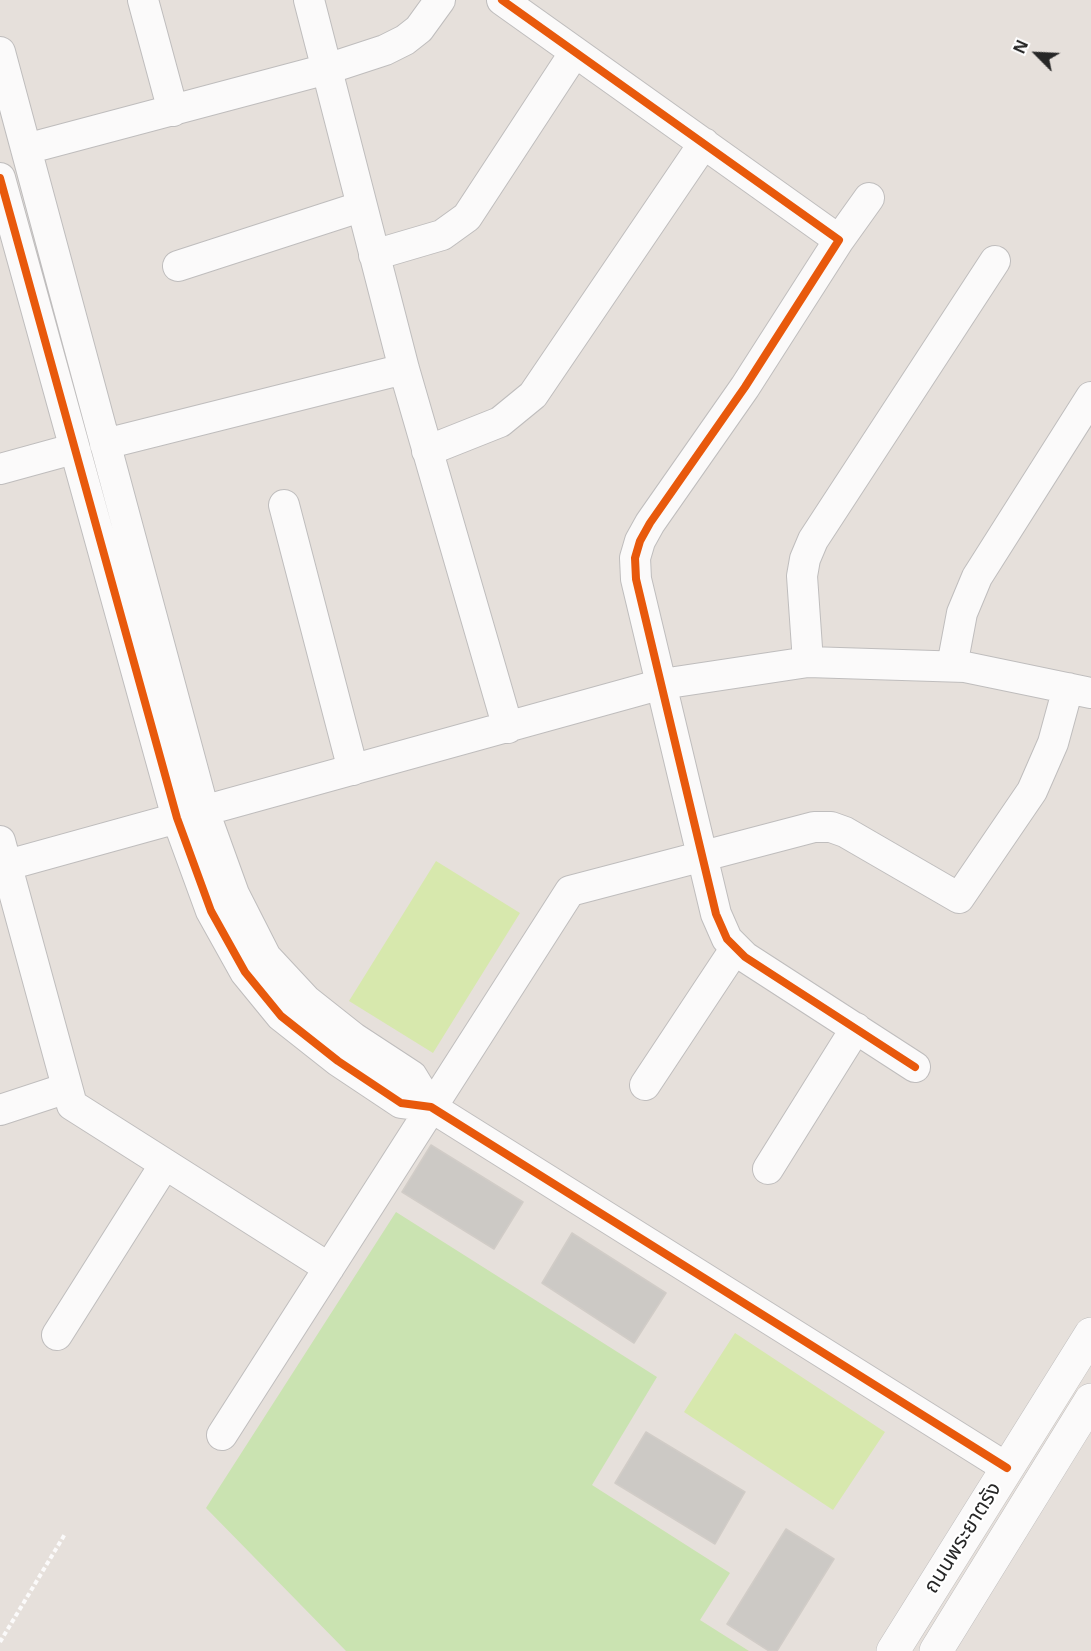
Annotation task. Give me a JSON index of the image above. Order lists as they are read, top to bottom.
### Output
{
  "streets": {
    "main road": ["ถนนพระยาตรัง"]
  },
  "north": "top left"
}
